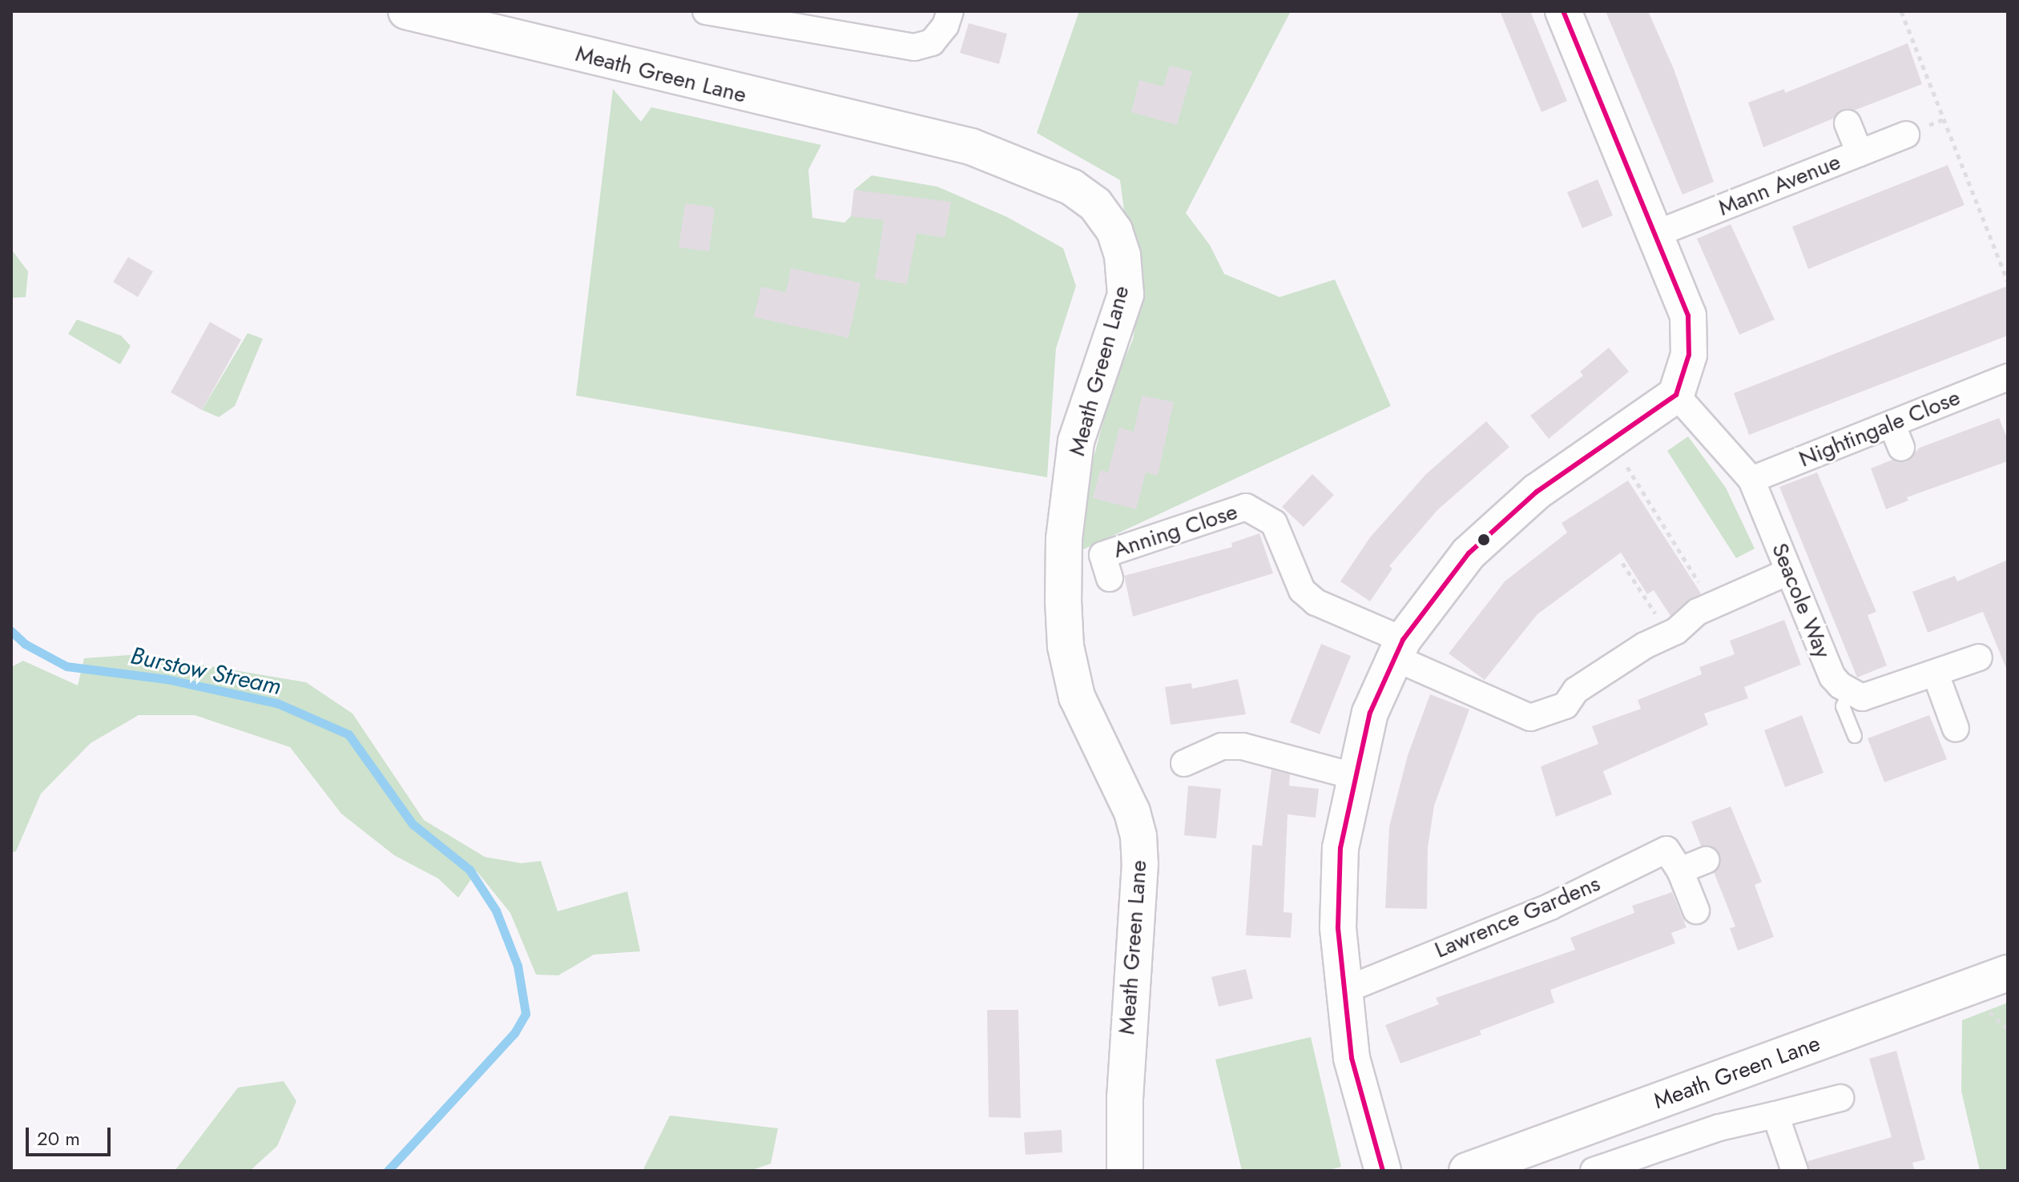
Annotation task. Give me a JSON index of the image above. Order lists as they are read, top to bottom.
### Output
{
  "streets": {
    "street": [
      "Meath Green Lane",
      "Mann Avenue",
      "Nightingale Close",
      "Anning Close",
      "Seacole Way",
      "Lawrence Gardens"
    ]
  },
  "crossings": [
    ["Nightingale Close", "Seacole Way"]
  ],
  "water": ["Burstow Stream"],
  "scale_bar": "20 m"
}
